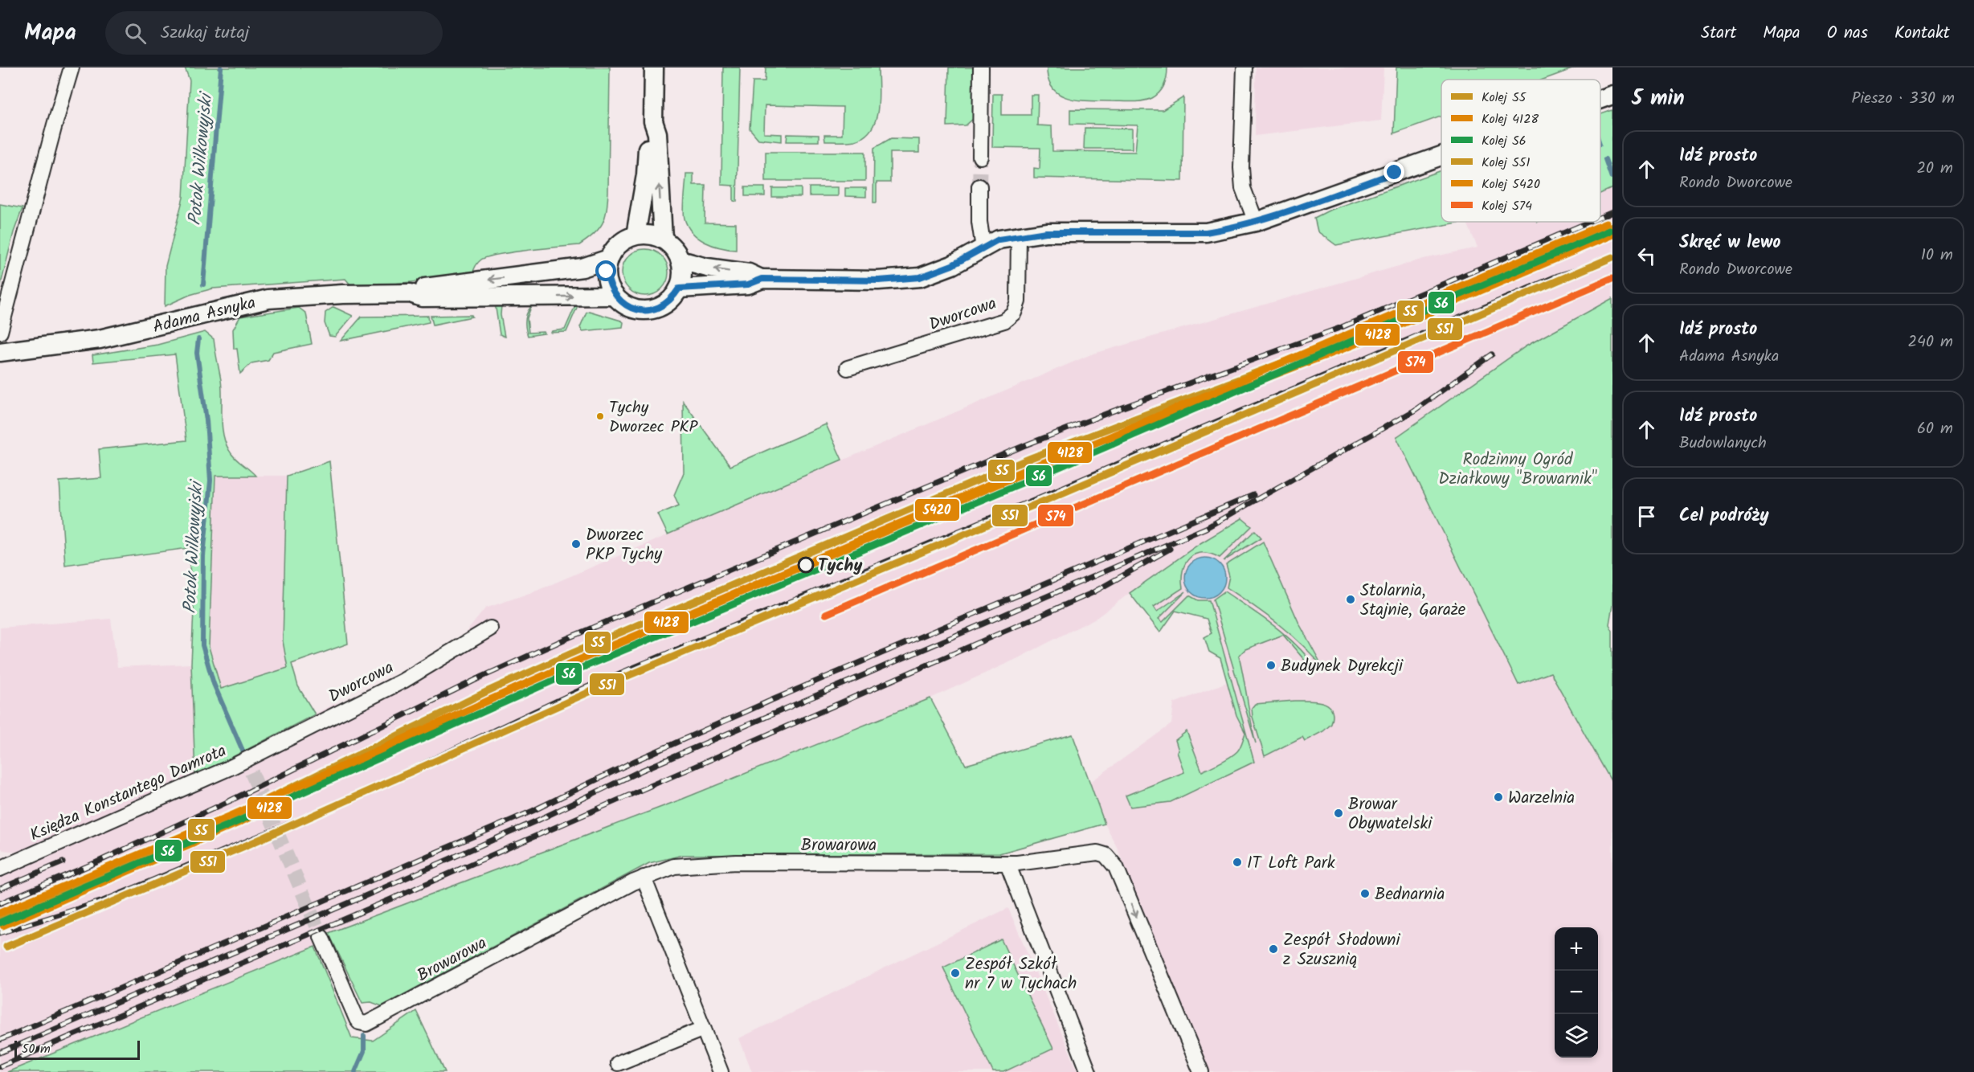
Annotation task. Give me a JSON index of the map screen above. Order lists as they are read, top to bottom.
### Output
{
  "streets": {
    "street": [
      "Dworcowa",
      "Adama Asnyka",
      "Księdza Konstantego Damrota",
      "Browarowa"
    ]
  },
  "crossings": [
    ["Dworcowa", "Księdza Konstantego Damrota"]
  ],
  "water": ["Potok Wilkowyjski"],
  "parks": ["Rodzinny Ogród Działkowy \"Browarnik\""],
  "places": [
    "Tychy Dworzec PKP",
    "Dworzec PKP Tychy",
    "Tychy",
    "Stolarnia, Stajnie, Garaże",
    "Budynek Dyrekcji",
    "Warzelnia",
    "Browar Obywatelski",
    "IT Loft Park",
    "Bednarnia",
    "Zespół Słodowni z Szusznią",
    "Zespół Szkół nr 7 w Tychach"
  ],
  "lines": [
    "rail line 5420",
    "rail line S5",
    "rail line S6",
    "rail line 4128",
    "rail line S51",
    "rail line S74"
  ],
  "legend": [
    "Kolej S5",
    "Kolej 4128",
    "Kolej S6",
    "Kolej S51",
    "Kolej 5420",
    "Kolej S74"
  ],
  "scale_bar": "50 m",
  "page": {
    "header": "Mapa",
    "search": "Szukaj tutaj",
    "nav": [
      "Start",
      "Mapa",
      "O nas",
      "Kontakt"
    ],
    "heading": ["5 min", "Pieszo · 330 m"],
    "list": [
      ["Idź prosto", "Rondo Dworcowe", "20 m"],
      ["Skręć w lewo", "Rondo Dworcowe", "10 m"],
      ["Idź prosto", "Adama Asnyka", "240 m"],
      ["Idź prosto", "Budowlanych", "60 m"],
      "Cel podróży"
    ],
    "map_buttons": ["+", "−"],
    "scale": "50 m"
  }
}
